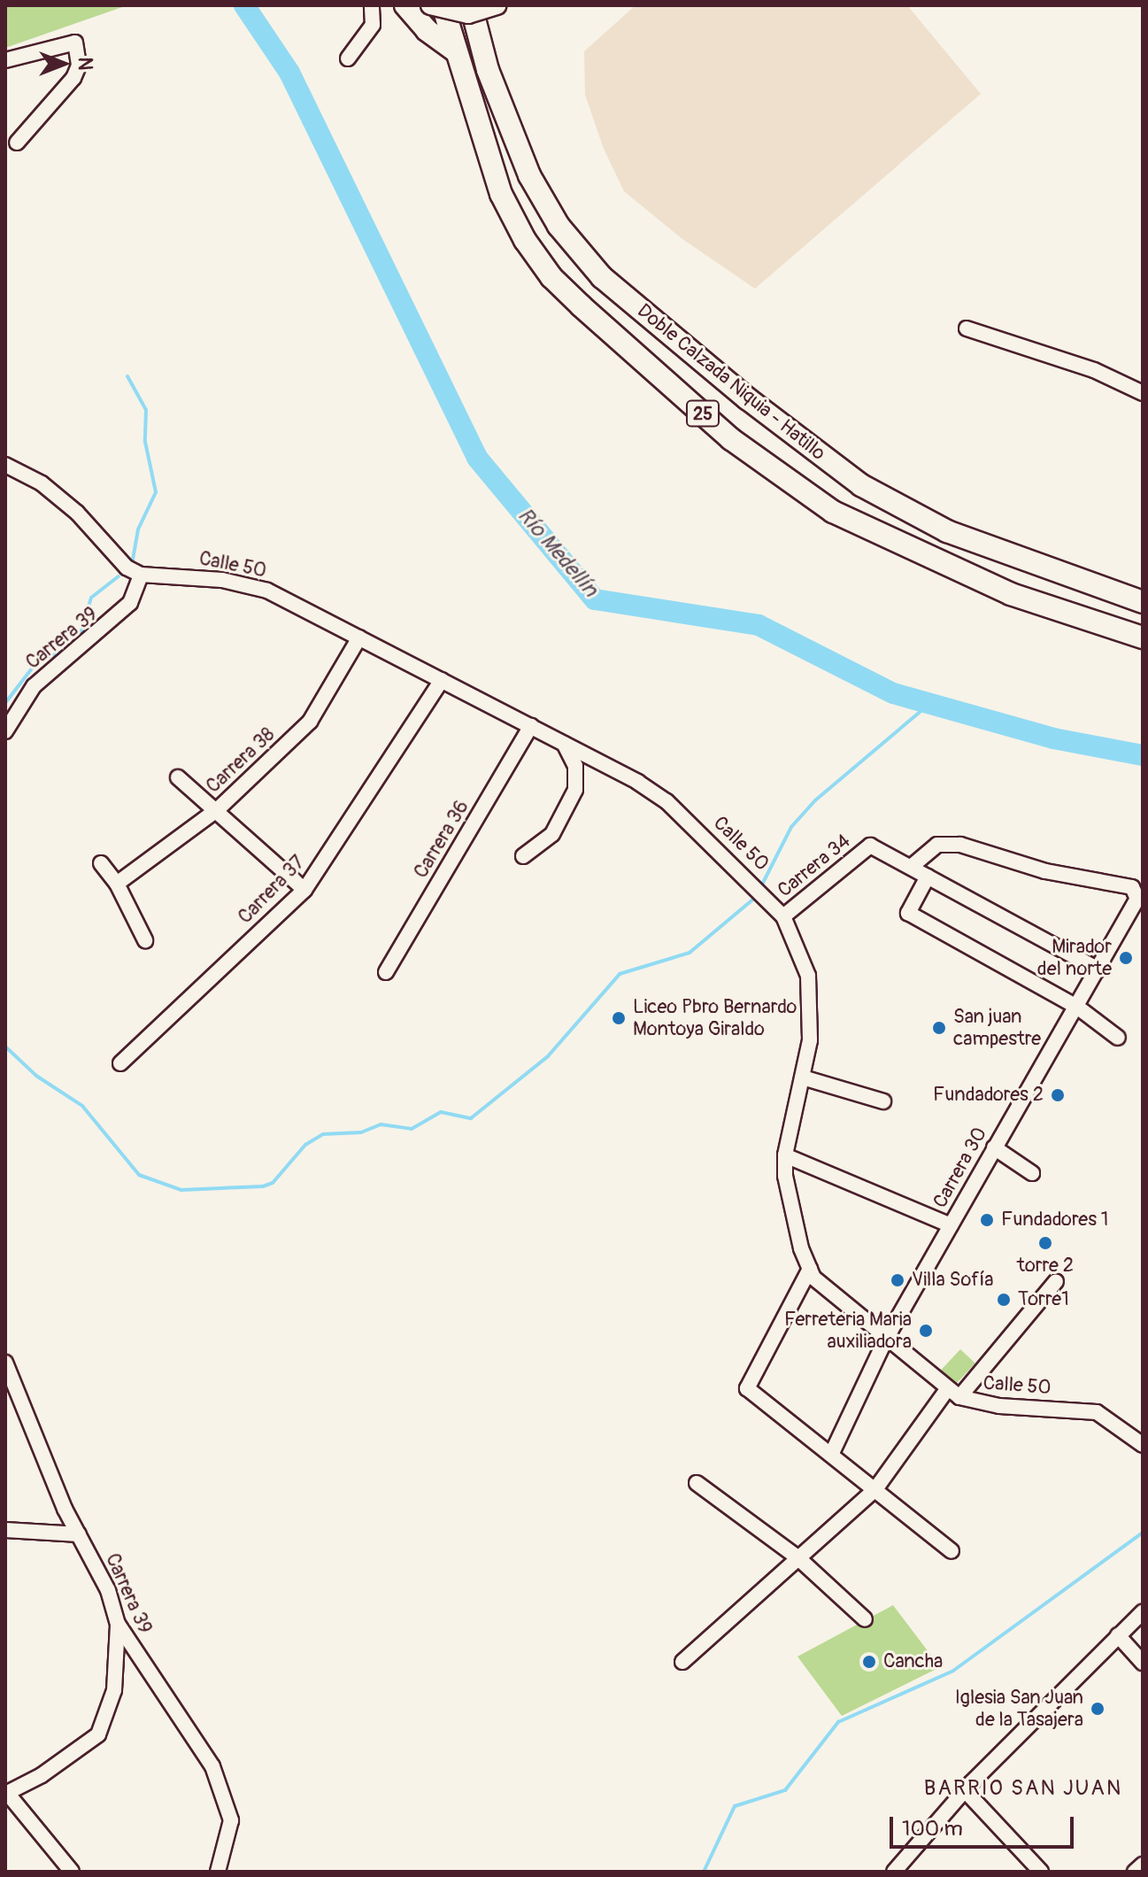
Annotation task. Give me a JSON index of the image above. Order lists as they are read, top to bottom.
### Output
{
  "streets": {
    "highway": ["Doble Calzada Niquia - Hatillo", "25"],
    "street": [
      "Calle 50",
      "Carrera 39",
      "Carrera 38",
      "Carrera 36",
      "Carrera 34",
      "Carrera 37",
      "Carrera 30"
    ]
  },
  "crossings": [
    ["Calle 50", "Carrera 39"],
    ["Calle 50", "Carrera 38"],
    ["Calle 50", "Carrera 36"],
    ["Calle 50", "Carrera 34"],
    ["Calle 50", "Carrera 37"],
    ["Calle 50", "Carrera 30"],
    ["Carrera 34", "Carrera 30"]
  ],
  "districts": ["BARRIO SAN JUAN"],
  "water": ["Río Medellín"],
  "places": [
    "Mirador del norte",
    "Liceo Pbro Bernardo Montoya Giraldo",
    "San juan campestre",
    "Fundadores 2",
    "Fundadores 1",
    "torre 2",
    "Villa Sofía",
    "Torre1",
    "Ferreteria Maria auxiliadora",
    "Cancha",
    "Iglesia San Juan de la Tasajera"
  ],
  "scale_bar": "100 m",
  "north": "right"
}
